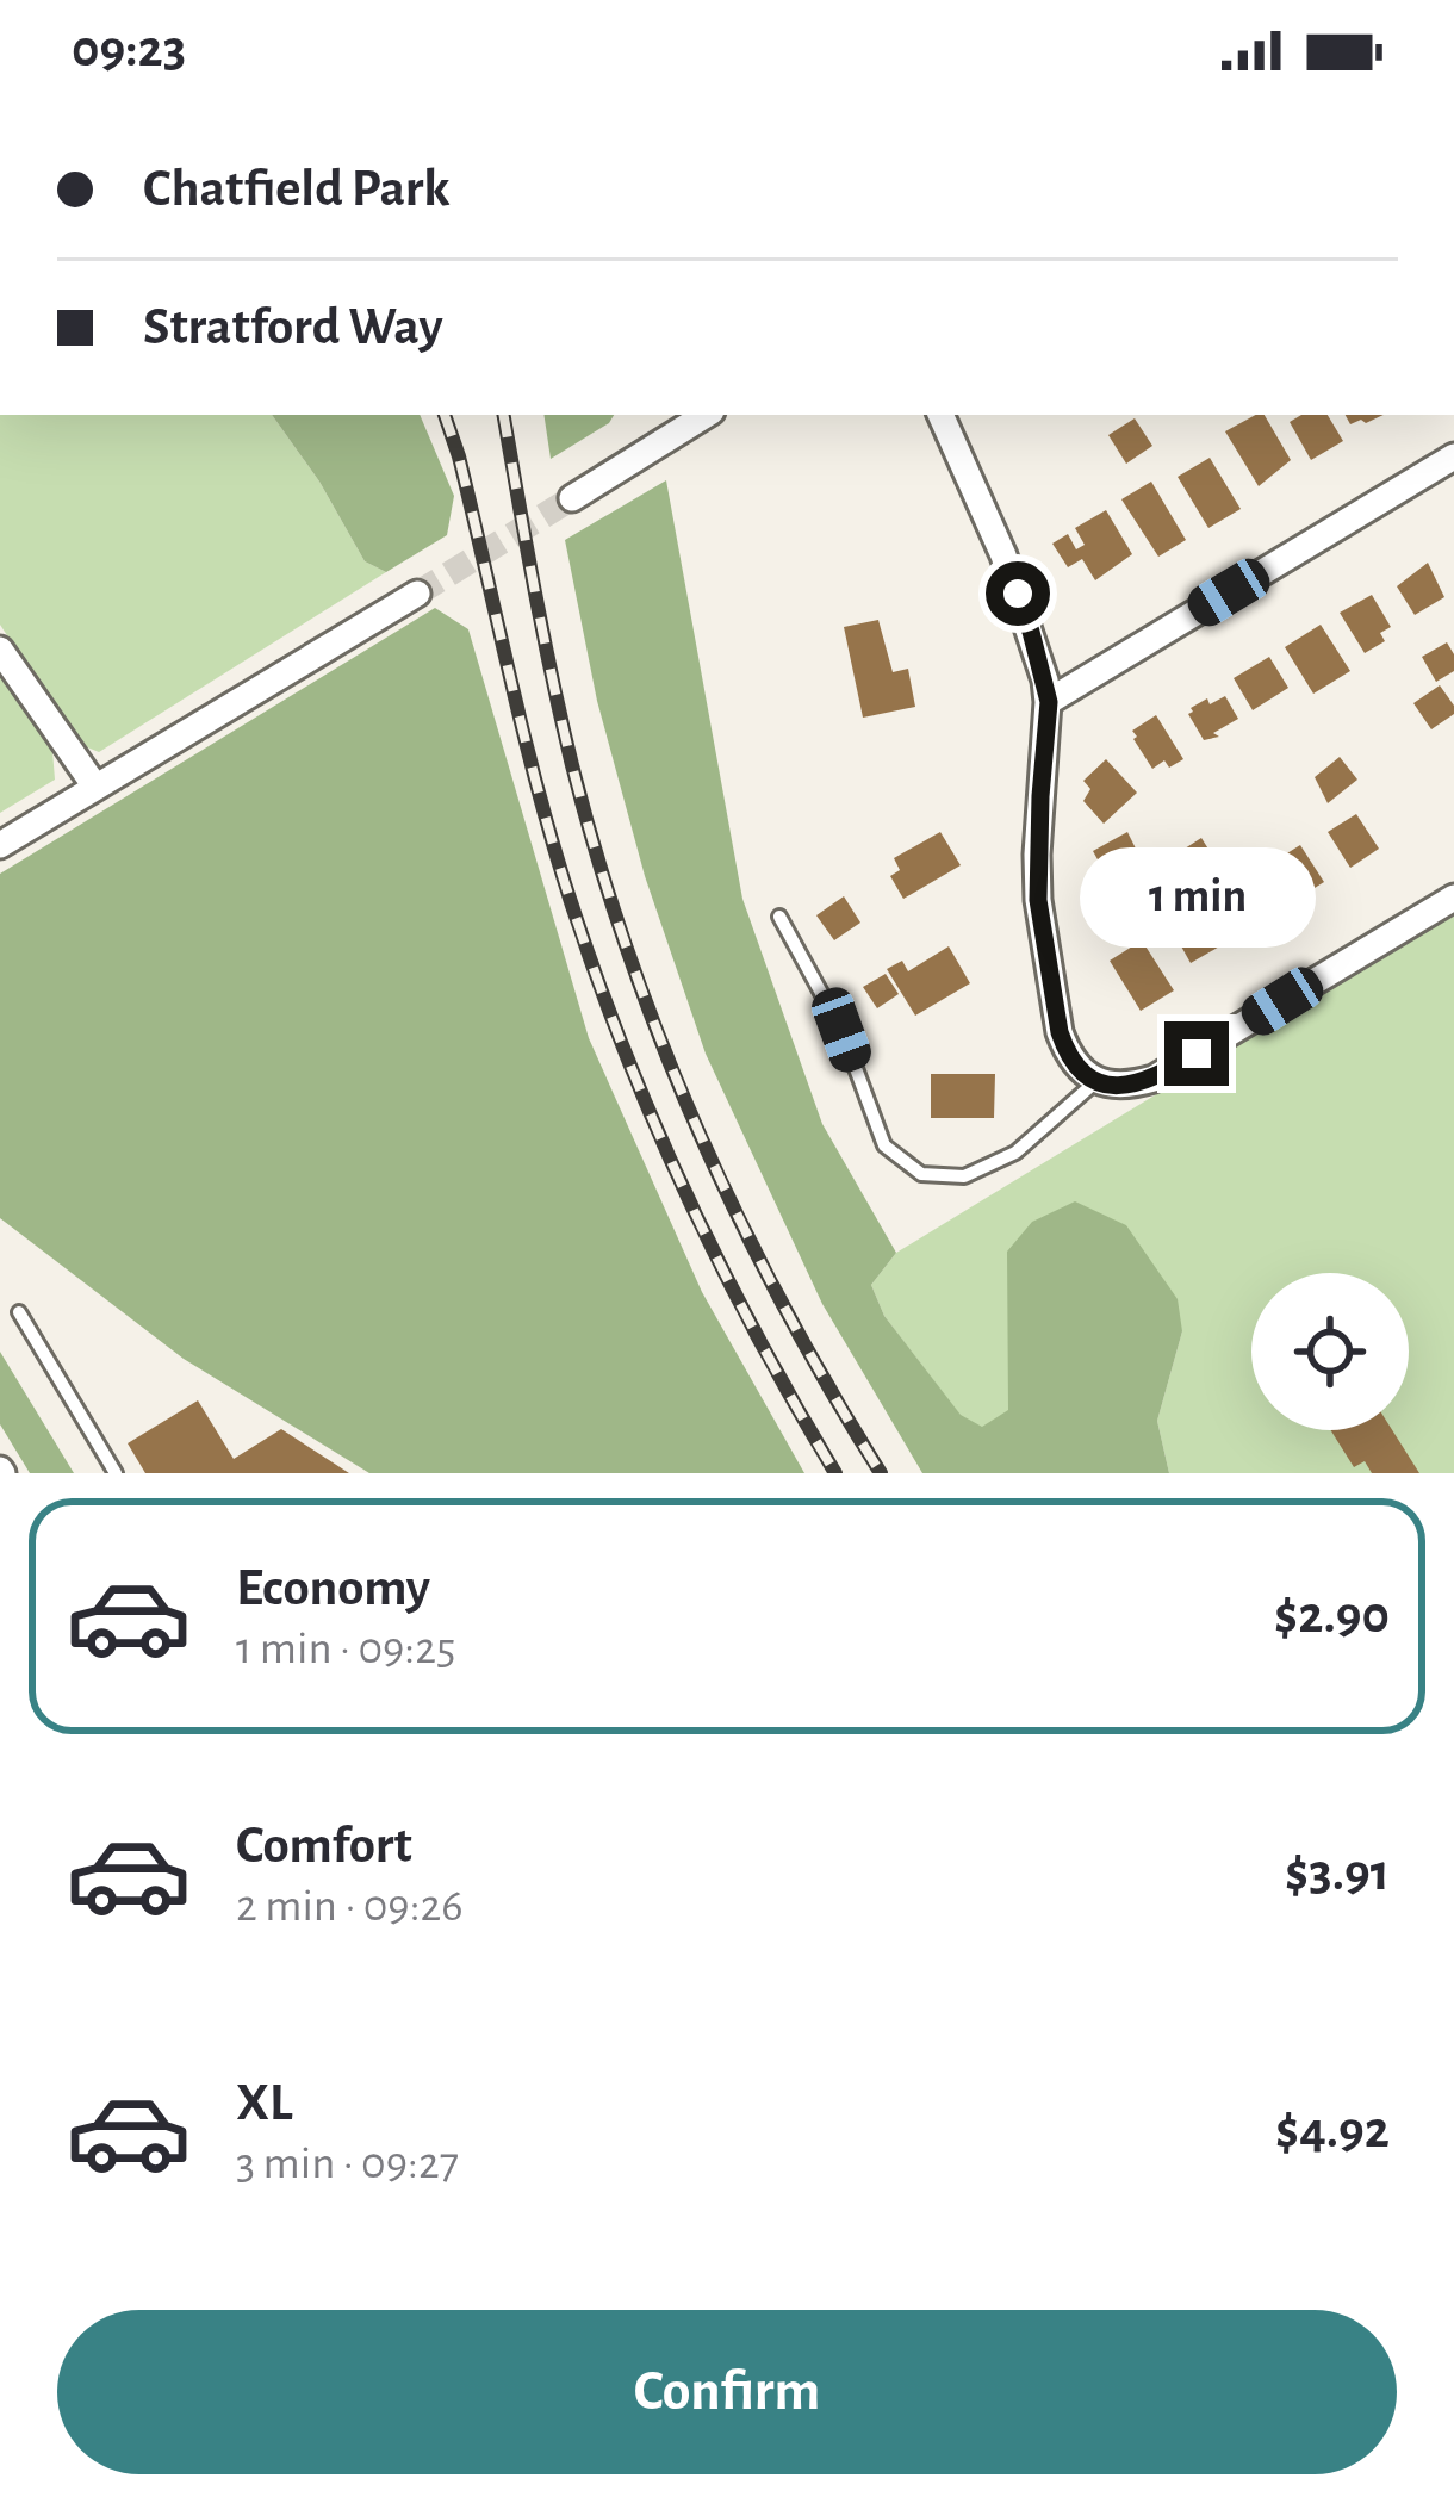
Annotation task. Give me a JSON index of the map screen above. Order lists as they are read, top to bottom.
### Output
{
  "page": {
    "status": "09:23",
    "banner": ["Chatfield Park", "Stratford Way"],
    "bubble": "1 min",
    "list": [
      {
        "name": "Economy",
        "note": "1 min · 09:25",
        "value": "$2.90"
      },
      {
        "name": "Comfort",
        "note": "2 min · 09:26",
        "value": "$3.91"
      },
      {
        "name": "XL",
        "note": "3 min · 09:27",
        "value": "$4.92"
      }
    ],
    "buttons": "Confirm"
  }
}
